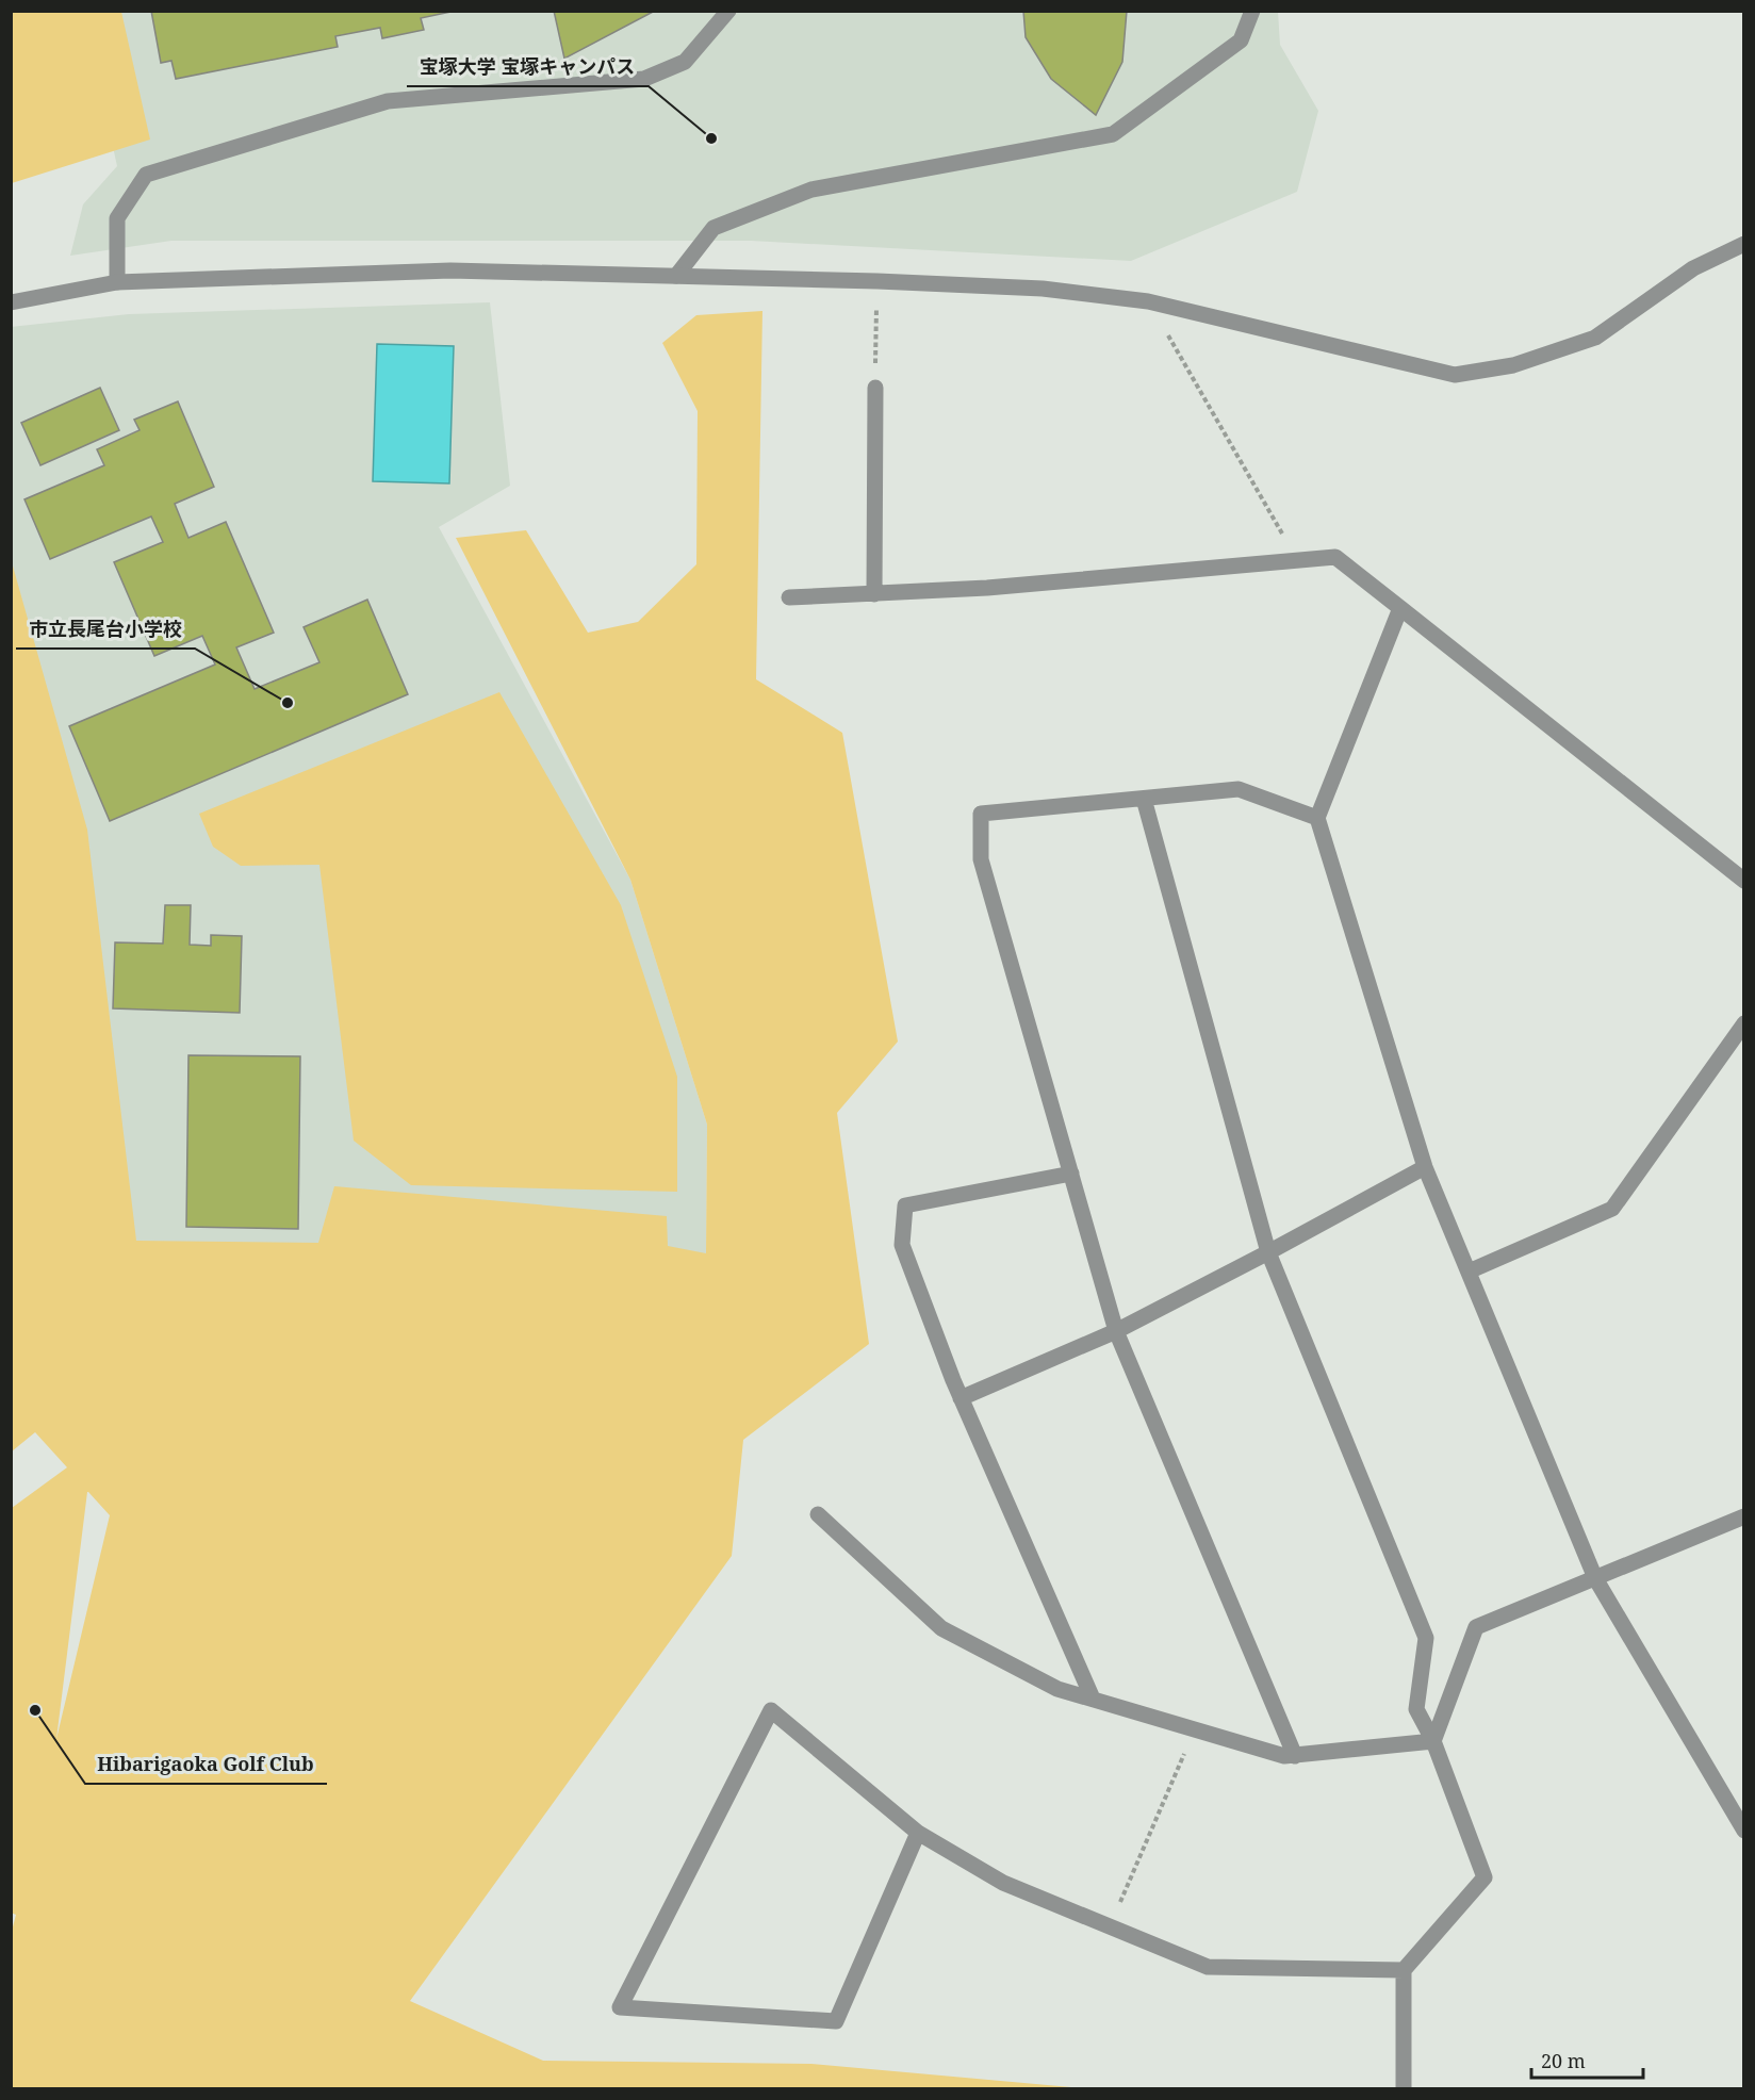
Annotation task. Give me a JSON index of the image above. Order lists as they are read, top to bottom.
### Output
{
  "places": ["宝塚大学 宝塚キャンパス", "市立長尾台小学校", "Hibarigaoka Golf Club"],
  "scale_bar": "20 m"
}
